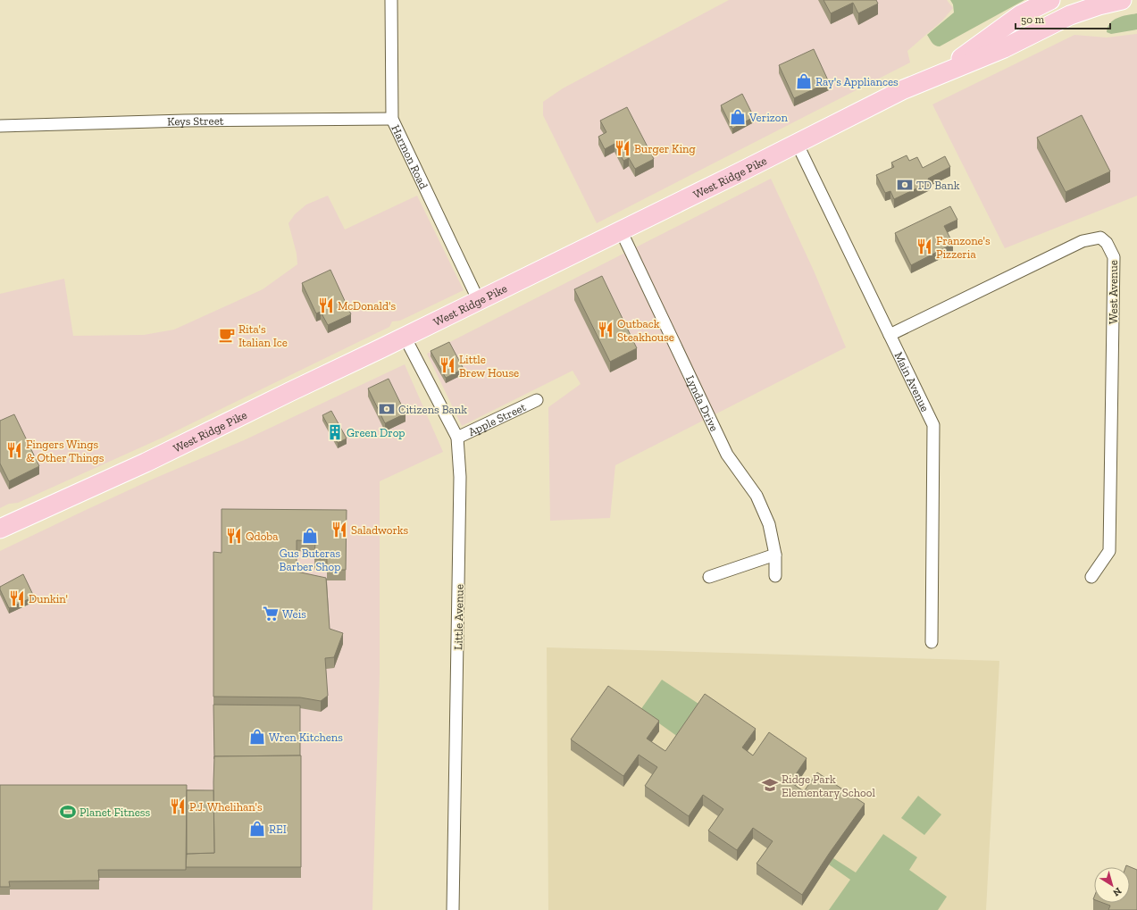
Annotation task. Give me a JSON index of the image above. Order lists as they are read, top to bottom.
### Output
{
  "streets": {
    "main road": ["West Ridge Pike"],
    "street": [
      "Keys Street",
      "Harmon Road",
      "West Avenue",
      "Main Avenue",
      "Lynda Drive",
      "Apple Street",
      "Little Avenue"
    ]
  },
  "crossings": [
    ["Keys Street", "Harmon Road"],
    ["Harmon Road", "West Ridge Pike"],
    ["West Ridge Pike", "Main Avenue"],
    ["West Ridge Pike", "Lynda Drive"],
    ["West Ridge Pike", "Little Avenue"],
    ["West Avenue", "Main Avenue"],
    ["Apple Street", "Little Avenue"]
  ],
  "places": {
    "shop": [
      "Ray's Appliances",
      "Verizon",
      "Gus Buteras Barber Shop",
      "Wren Kitchens",
      "REI"
    ],
    "restaurant": [
      "Burger King",
      "Franzone's Pizzeria",
      "McDonald's",
      "Outback Steakhouse",
      "Little Brew House",
      "Fingers Wings & Other Things",
      "Saladworks",
      "Qdoba",
      "Dunkin'",
      "P.J. Whelihan's"
    ],
    "bank": ["TD Bank", "Citizens Bank"],
    "cafe": ["Rita's Italian Ice"],
    "building": ["Green Drop"],
    "supermarket": ["Weis"],
    "school or university": ["Ridge Park Elementary School"],
    "sports": ["Planet Fitness"]
  },
  "scale_bar": "50 m",
  "north": "bottom right"
}
